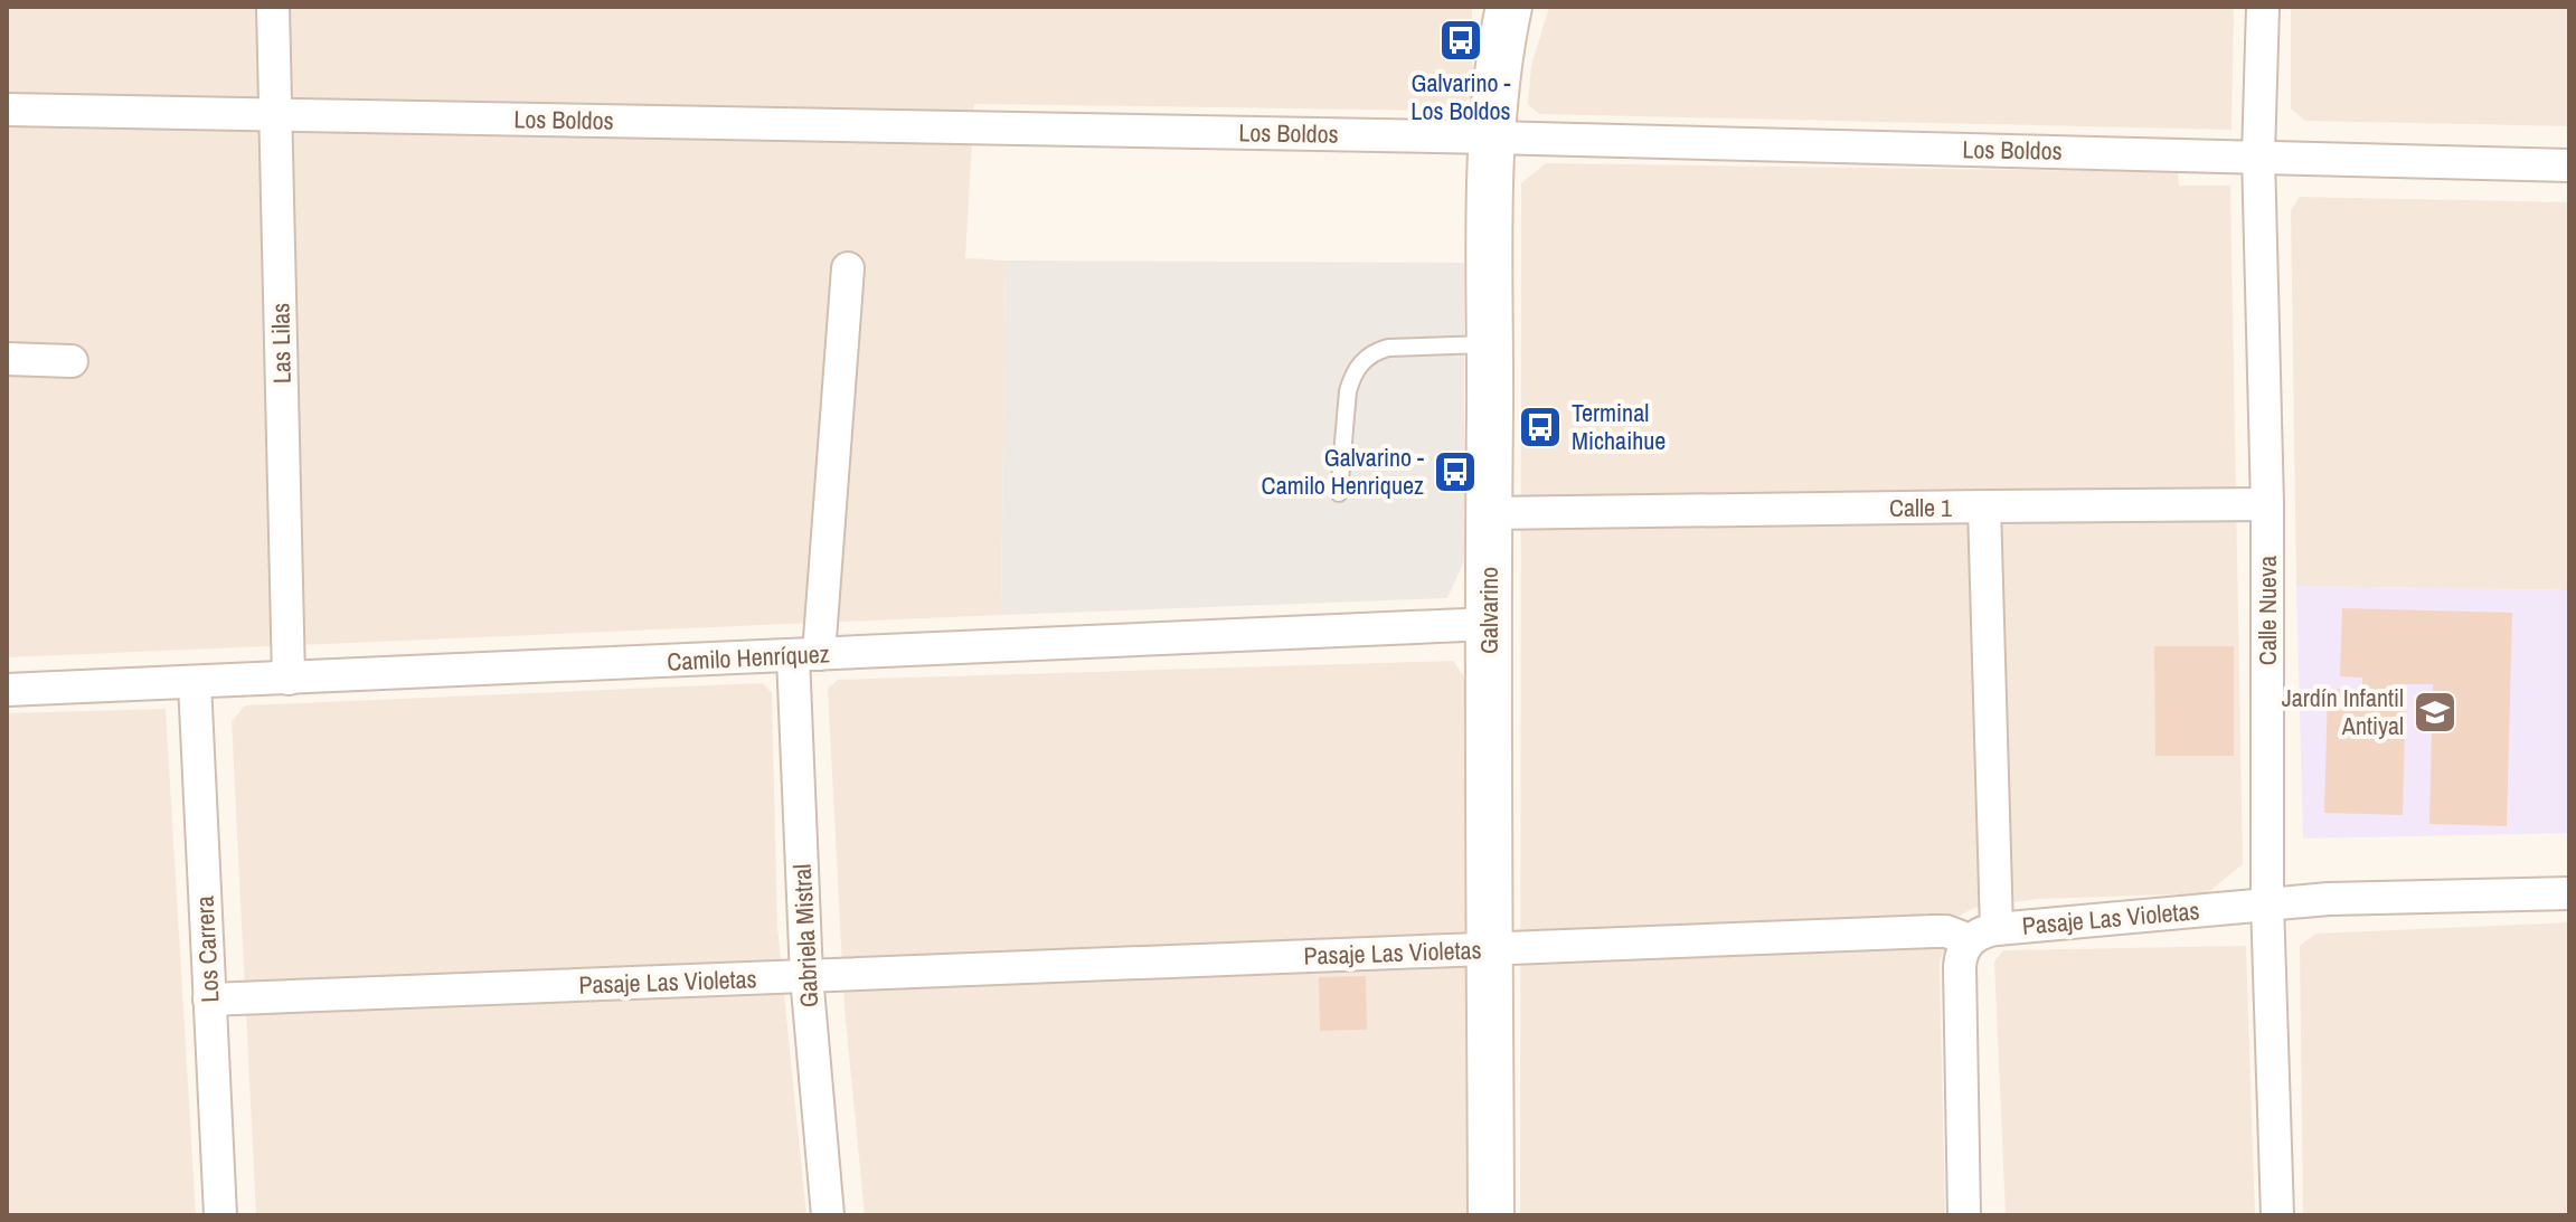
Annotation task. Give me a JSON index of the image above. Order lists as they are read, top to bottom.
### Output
{
  "streets": {
    "street": [
      "Los Boldos",
      "Las Lilas",
      "Calle 1",
      "Galvarino",
      "Calle Nueva",
      "Camilo Henríquez",
      "Pasaje Las Violetas",
      "Gabriela Mistral",
      "Los Carrera"
    ]
  },
  "crossings": [
    ["Los Boldos", "Las Lilas"],
    ["Los Boldos", "Galvarino"],
    ["Los Boldos", "Calle Nueva"],
    ["Las Lilas", "Camilo Henríquez"],
    ["Calle 1", "Galvarino"],
    ["Calle 1", "Pasaje Las Violetas"],
    ["Galvarino", "Camilo Henríquez"],
    ["Galvarino", "Pasaje Las Violetas"],
    ["Calle Nueva", "Pasaje Las Violetas"],
    ["Camilo Henríquez", "Gabriela Mistral"],
    ["Camilo Henríquez", "Los Carrera"],
    ["Pasaje Las Violetas", "Gabriela Mistral"],
    ["Pasaje Las Violetas", "Los Carrera"]
  ],
  "places": {
    "bus stop": ["Galvarino - Los Boldos", "Terminal Michaihue", "Galvarino - Camilo Henriquez"],
    "school or university": ["Jardín Infantil Antiyal"]
  }
}
